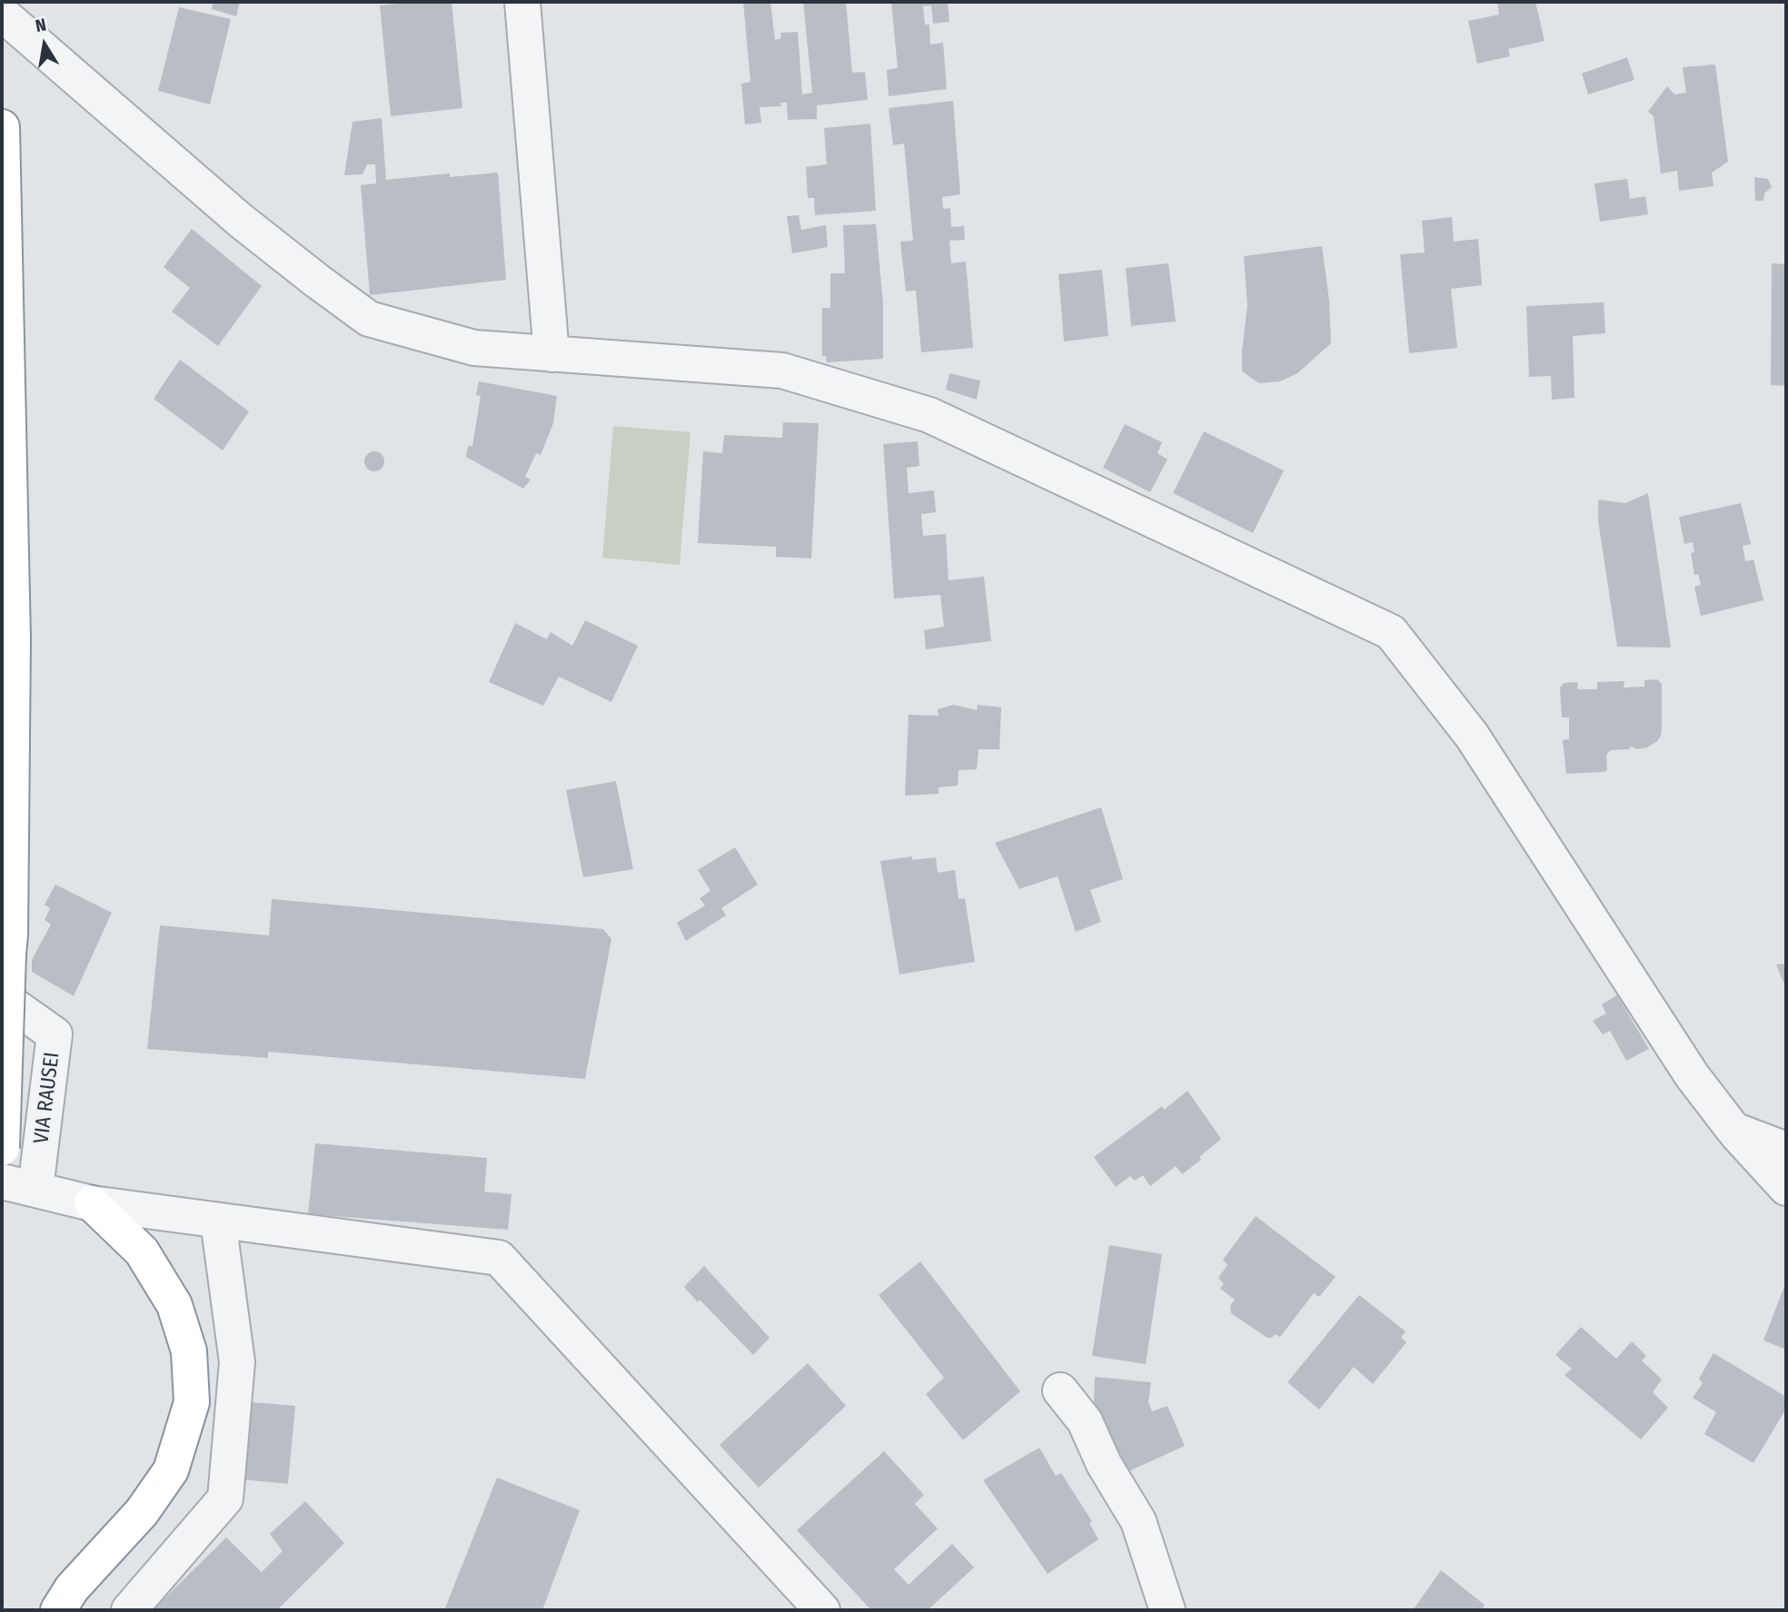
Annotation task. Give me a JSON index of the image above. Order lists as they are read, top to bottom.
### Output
{
  "streets": {
    "street": ["VIA RAUSEI"]
  },
  "north": "top"
}
